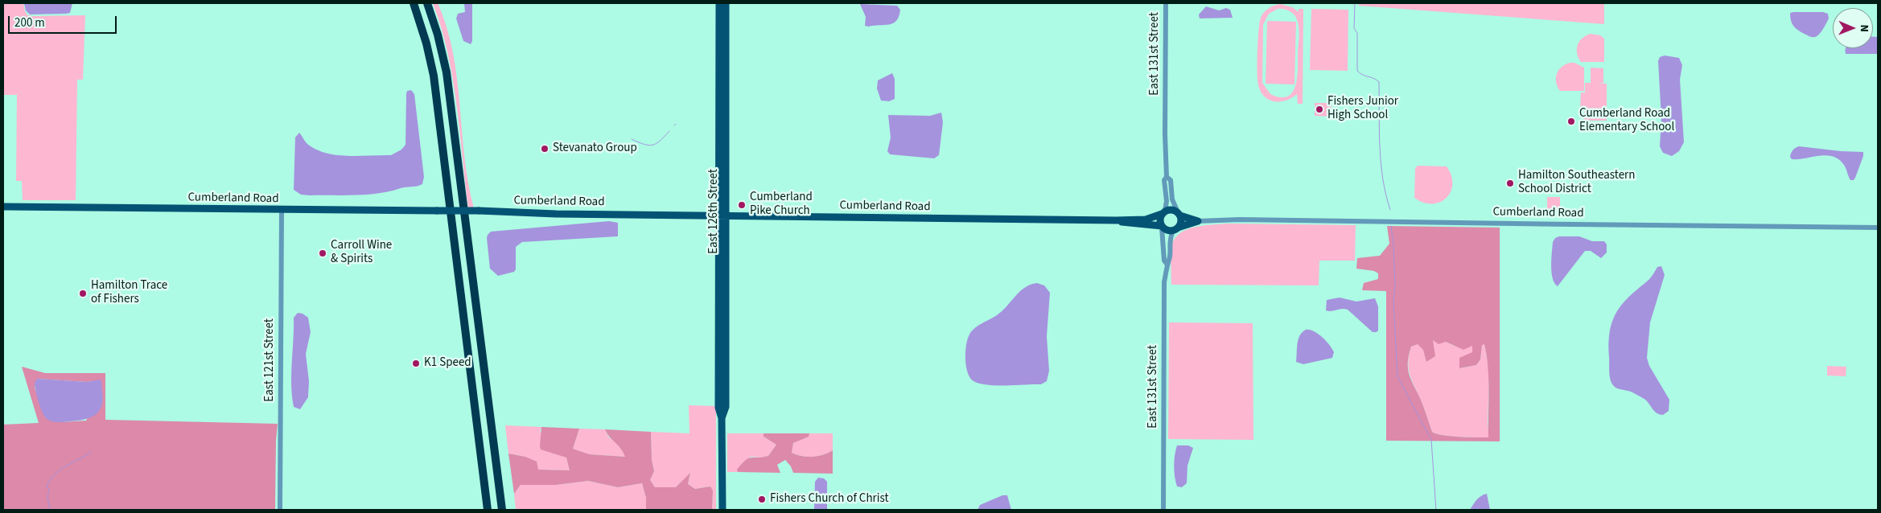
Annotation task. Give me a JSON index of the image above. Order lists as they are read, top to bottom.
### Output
{
  "streets": {
    "main road": ["Cumberland Road", "East 126th Street"],
    "street": ["East 131st Street", "East 121st Street"]
  },
  "crossings": [
    ["East 131st Street", "Cumberland Road"],
    ["Cumberland Road", "East 126th Street"],
    ["Cumberland Road", "East 121st Street"]
  ],
  "places": [
    "Fishers Junior High School",
    "Cumberland Road Elementary School",
    "Stevanato Group",
    "Hamilton Southeastern School District",
    "Cumberland Pike Church",
    "Carroll Wine & Spirits",
    "Hamilton Trace of Fishers",
    "K1 Speed",
    "Fishers Church of Christ"
  ],
  "scale_bar": "200 m",
  "north": "right"
}
